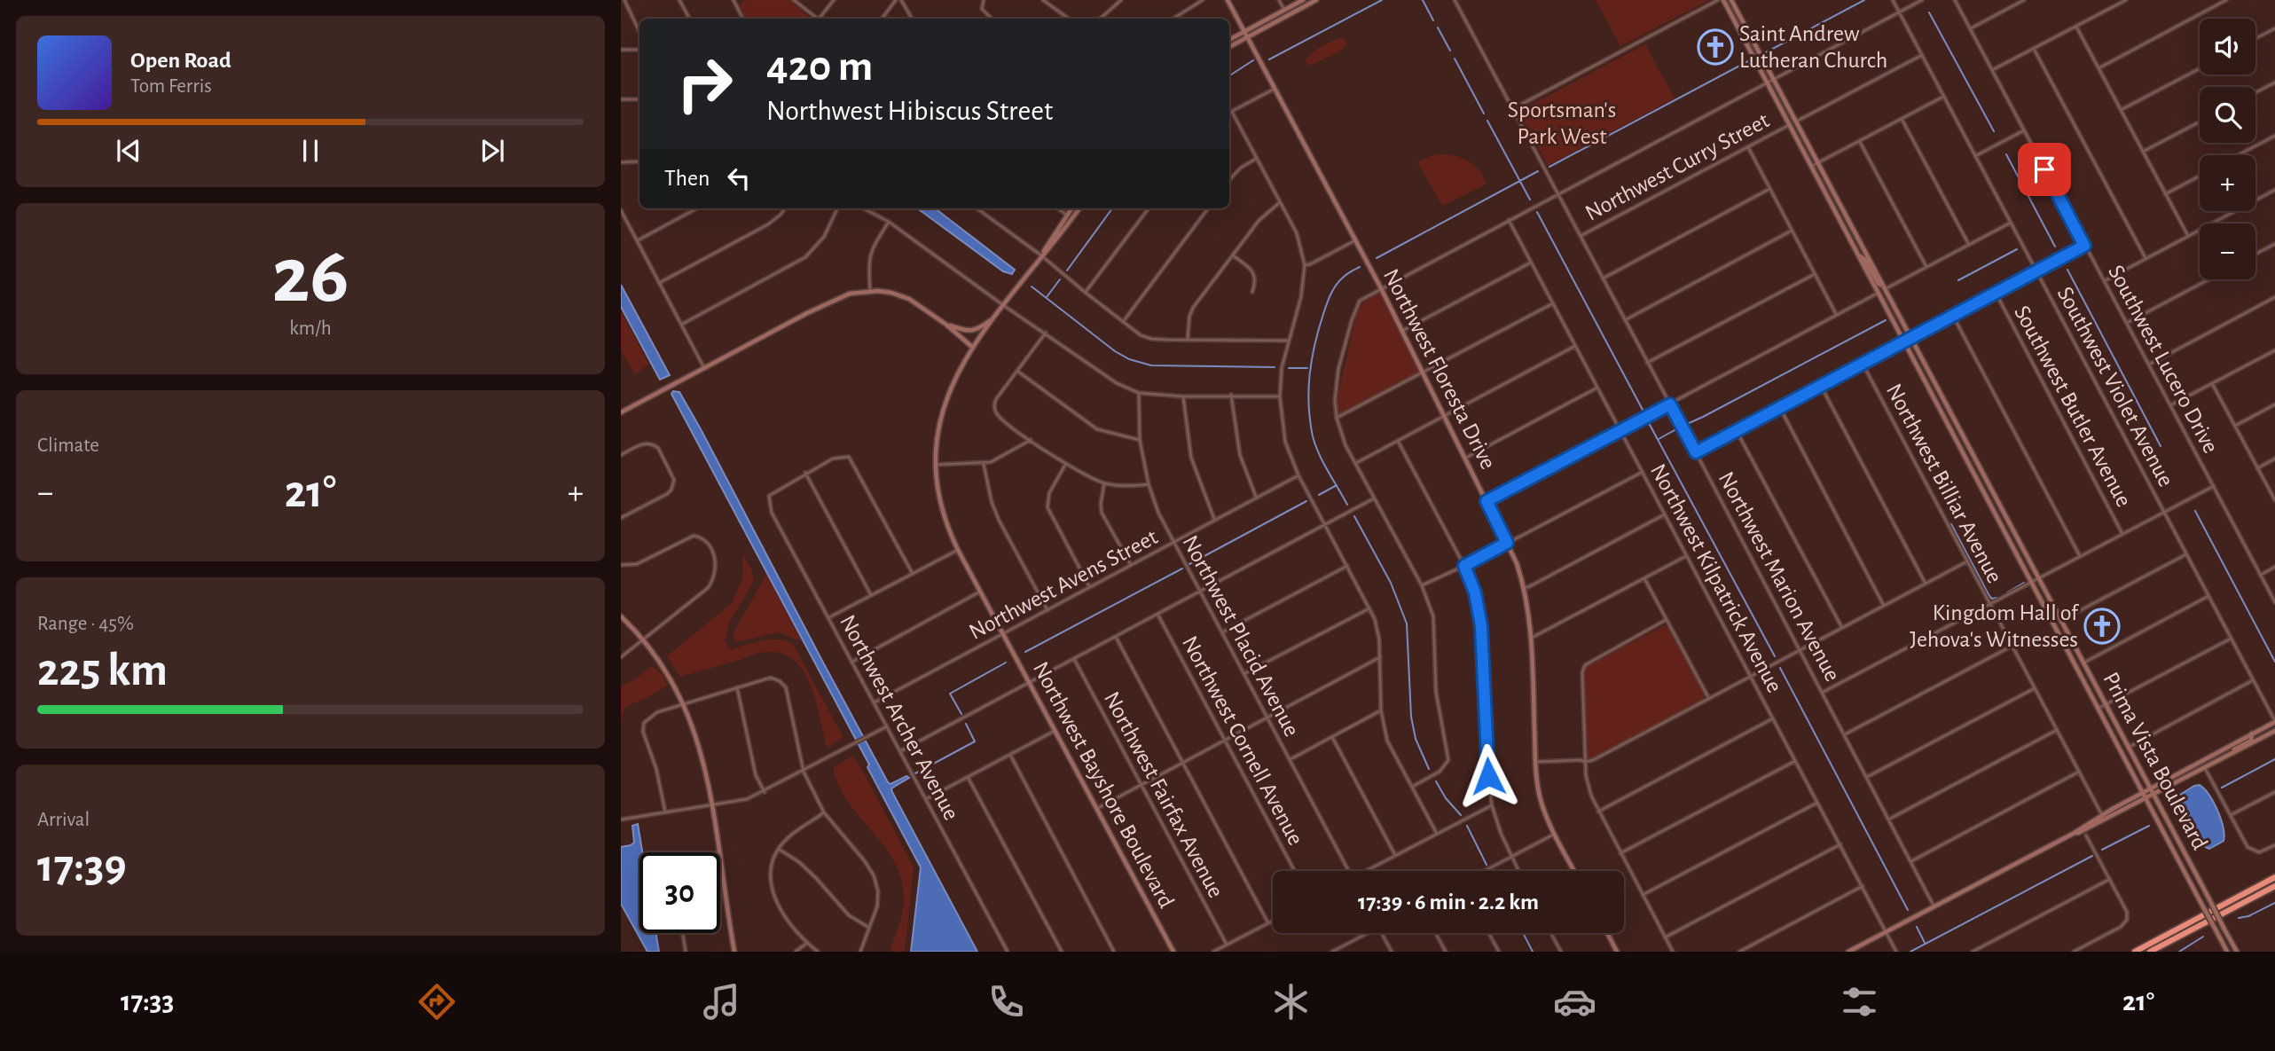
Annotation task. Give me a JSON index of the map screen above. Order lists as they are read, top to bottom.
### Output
{
  "streets": {
    "main road": ["Northwest Floresta Drive", "Prima Vista Boulevard", "Northwest Bayshore Boulevard"],
    "street": [
      "Northwest Curry Street",
      "Southwest Lucero Drive",
      "Southwest Violet Avenue",
      "Southwest Butler Avenue",
      "Northwest Billiar Avenue",
      "Northwest Marion Avenue",
      "Northwest Kilpatrick Avenue",
      "Northwest Avens Street",
      "Northwest Placid Avenue",
      "Northwest Archer Avenue",
      "Northwest Cornell Avenue",
      "Northwest Fairfax Avenue"
    ]
  },
  "crossings": [
    ["Northwest Curry Street", "Northwest Marion Avenue"],
    ["Northwest Avens Street", "Northwest Placid Avenue"],
    ["Northwest Avens Street", "Northwest Archer Avenue"],
    ["Northwest Avens Street", "Northwest Bayshore Boulevard"]
  ],
  "parks": ["Sportsman's Park West"],
  "places": {
    "church": ["Saint Andrew Lutheran Church", "Kingdom Hall of Jehova's Witnesses"]
  },
  "page": {
    "map_buttons": ["+", "−"],
    "turn": ["420 m", "Northwest Hibiscus Street"],
    "song": ["Open Road", "Tom Ferris"],
    "then": "Then",
    "tile": [
      ["26", "km/h"],
      "Climate",
      ["Range · 45%", "225 km"],
      ["Arrival", "17:39"]
    ],
    "heat": ["−", "21°", "+"],
    "limit": "30",
    "trip": "17:39 · 6 min · 2.2 km",
    "tabs": ["17:33", "21°"]
  }
}
